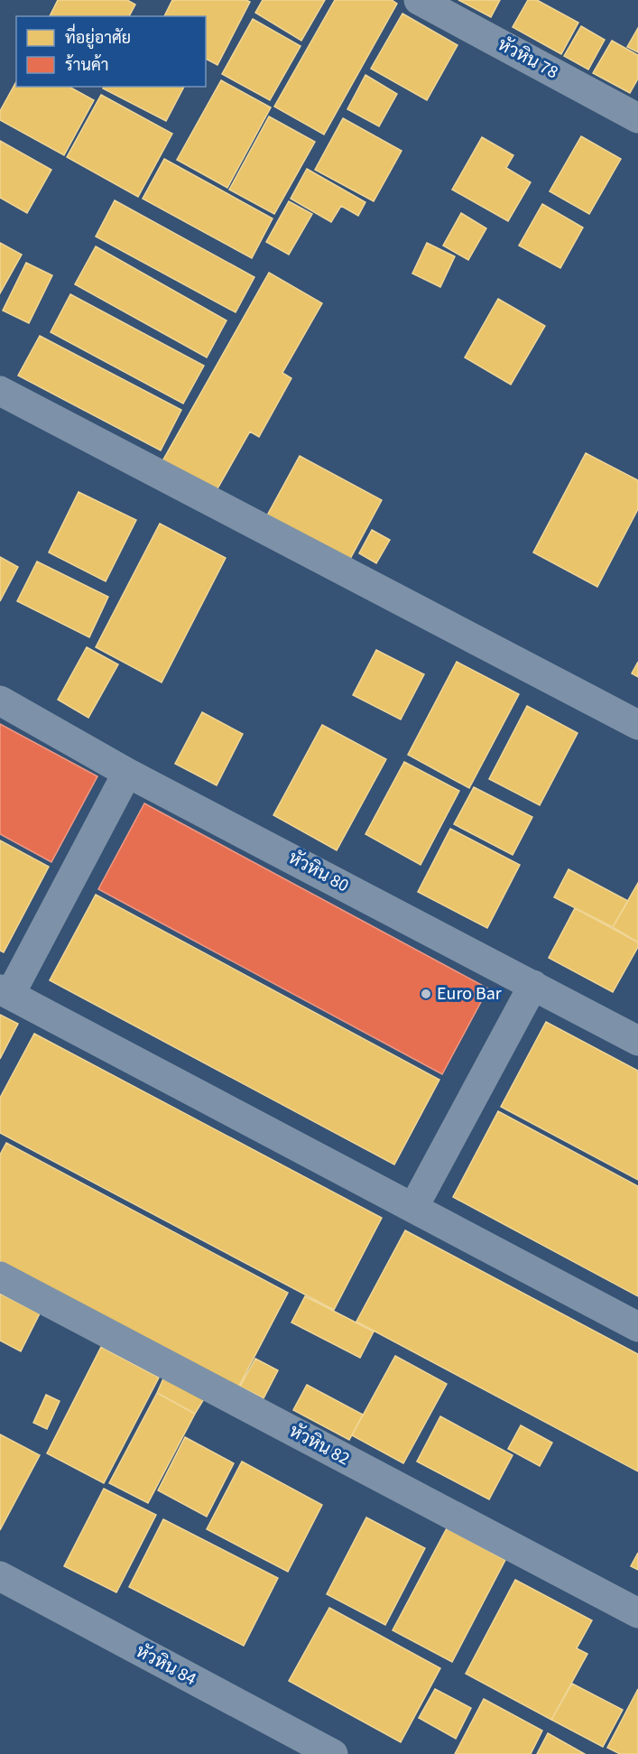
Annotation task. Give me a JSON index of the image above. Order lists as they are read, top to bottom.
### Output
{
  "streets": {
    "street": [
      "หัวหิน 78",
      "หัวหิน 80",
      "หัวหิน 82",
      "หัวหิน 84"
    ]
  },
  "places": ["Euro Bar"],
  "legend": ["ที่อยู่อาศัย", "ร้านค้า"]
}
